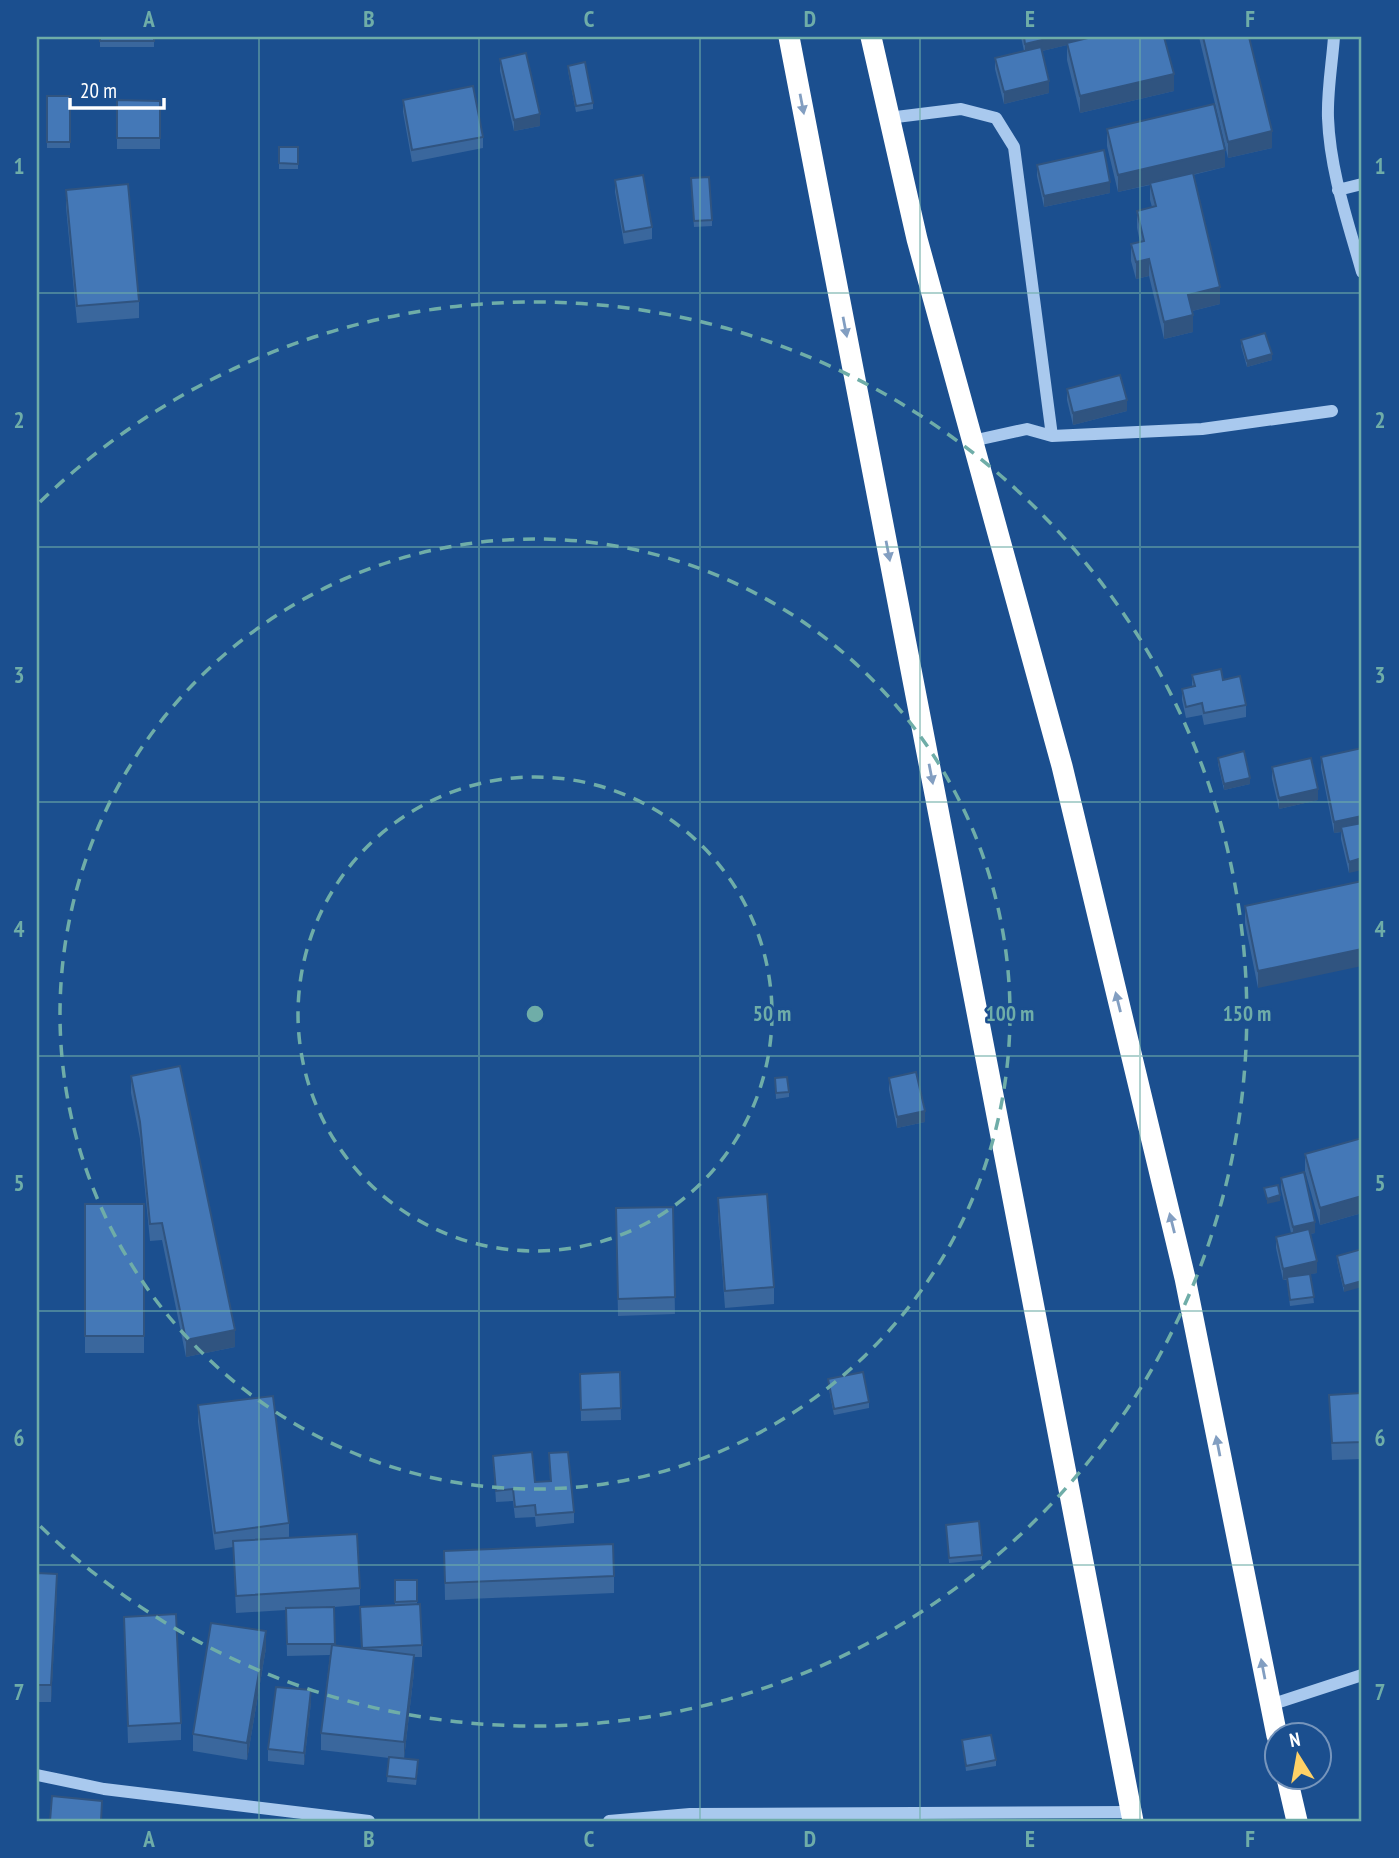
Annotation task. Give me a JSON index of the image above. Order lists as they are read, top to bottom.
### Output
{
  "scale_bar": "20 m",
  "north": "top",
  "grid": {
    "columns": [
      "A",
      "B",
      "C",
      "D",
      "E",
      "F"
    ],
    "rows": [
      "1",
      "2",
      "3",
      "4",
      "5",
      "6",
      "7"
    ]
  },
  "rings": ["50 m", "100 m", "150 m"]
}
